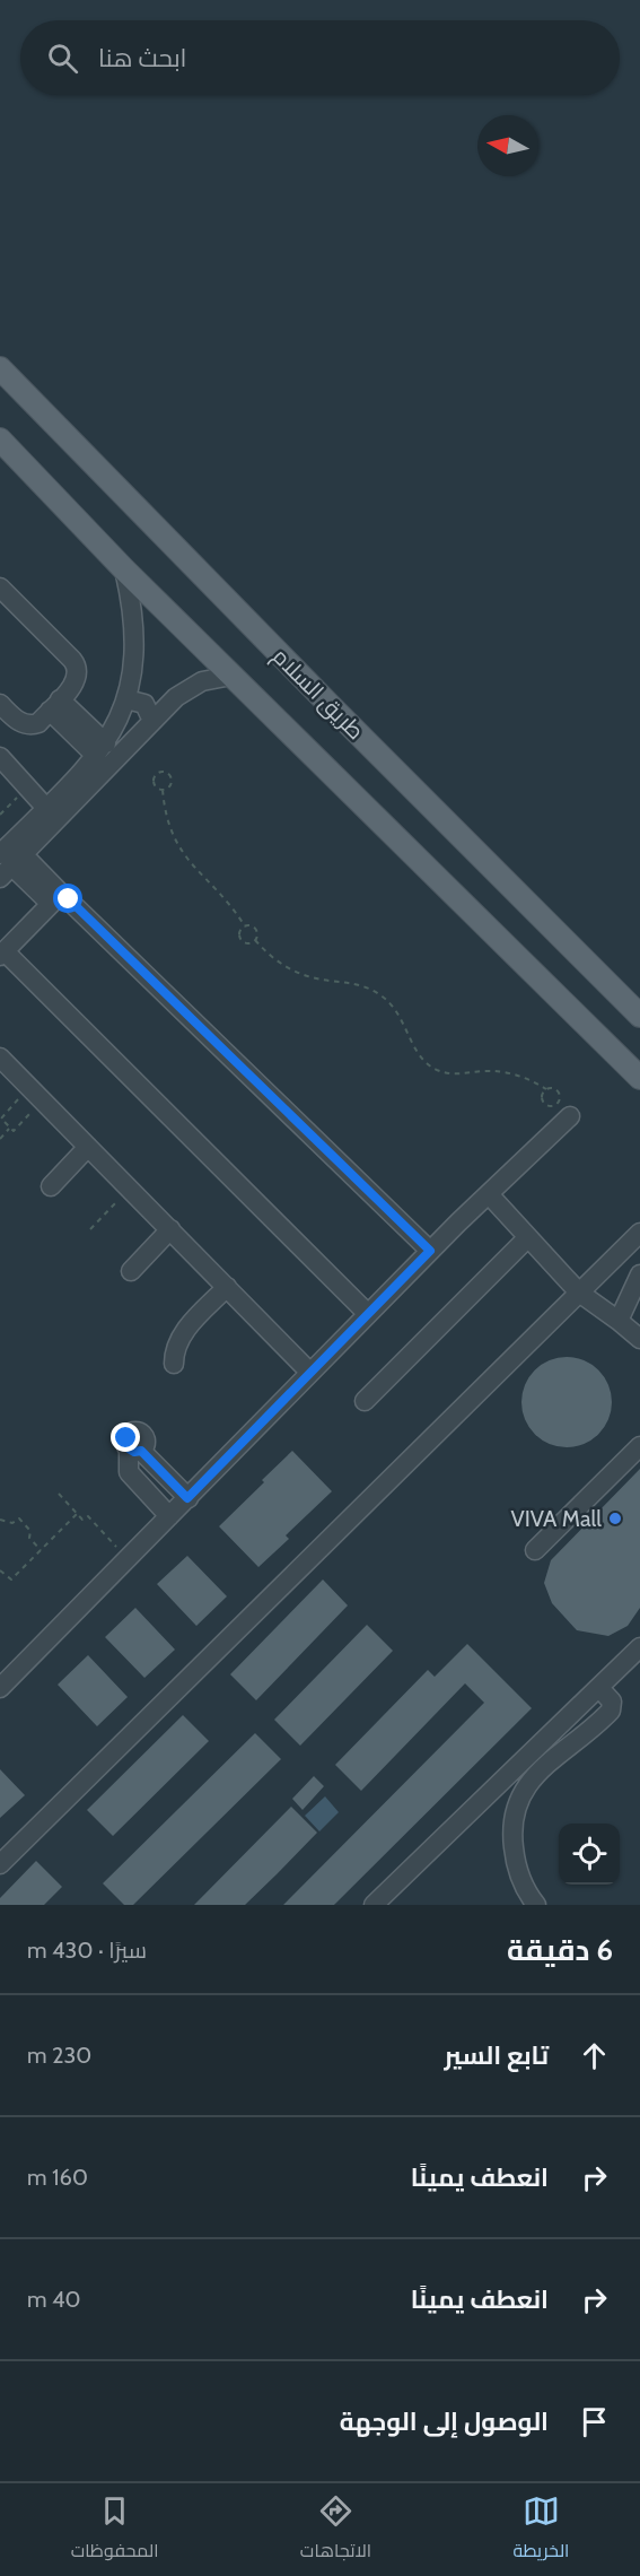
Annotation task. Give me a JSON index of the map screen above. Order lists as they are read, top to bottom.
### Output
{
  "streets": {
    "main road": ["طريق السلام"]
  },
  "places": ["VIVA Mall"],
  "north": "left",
  "page": {
    "search": "ابحث هنا",
    "heading": ["6 دقيقة", "سيرًا · 430 m"],
    "list": [
      ["تابع السير", "230 m"],
      ["انعطف يمينًا", "160 m"],
      ["انعطف يمينًا", "40 m"],
      "الوصول إلى الوجهة"
    ],
    "nav": ["الخريطة", "الاتجاهات", "المحفوظات"]
  }
}
